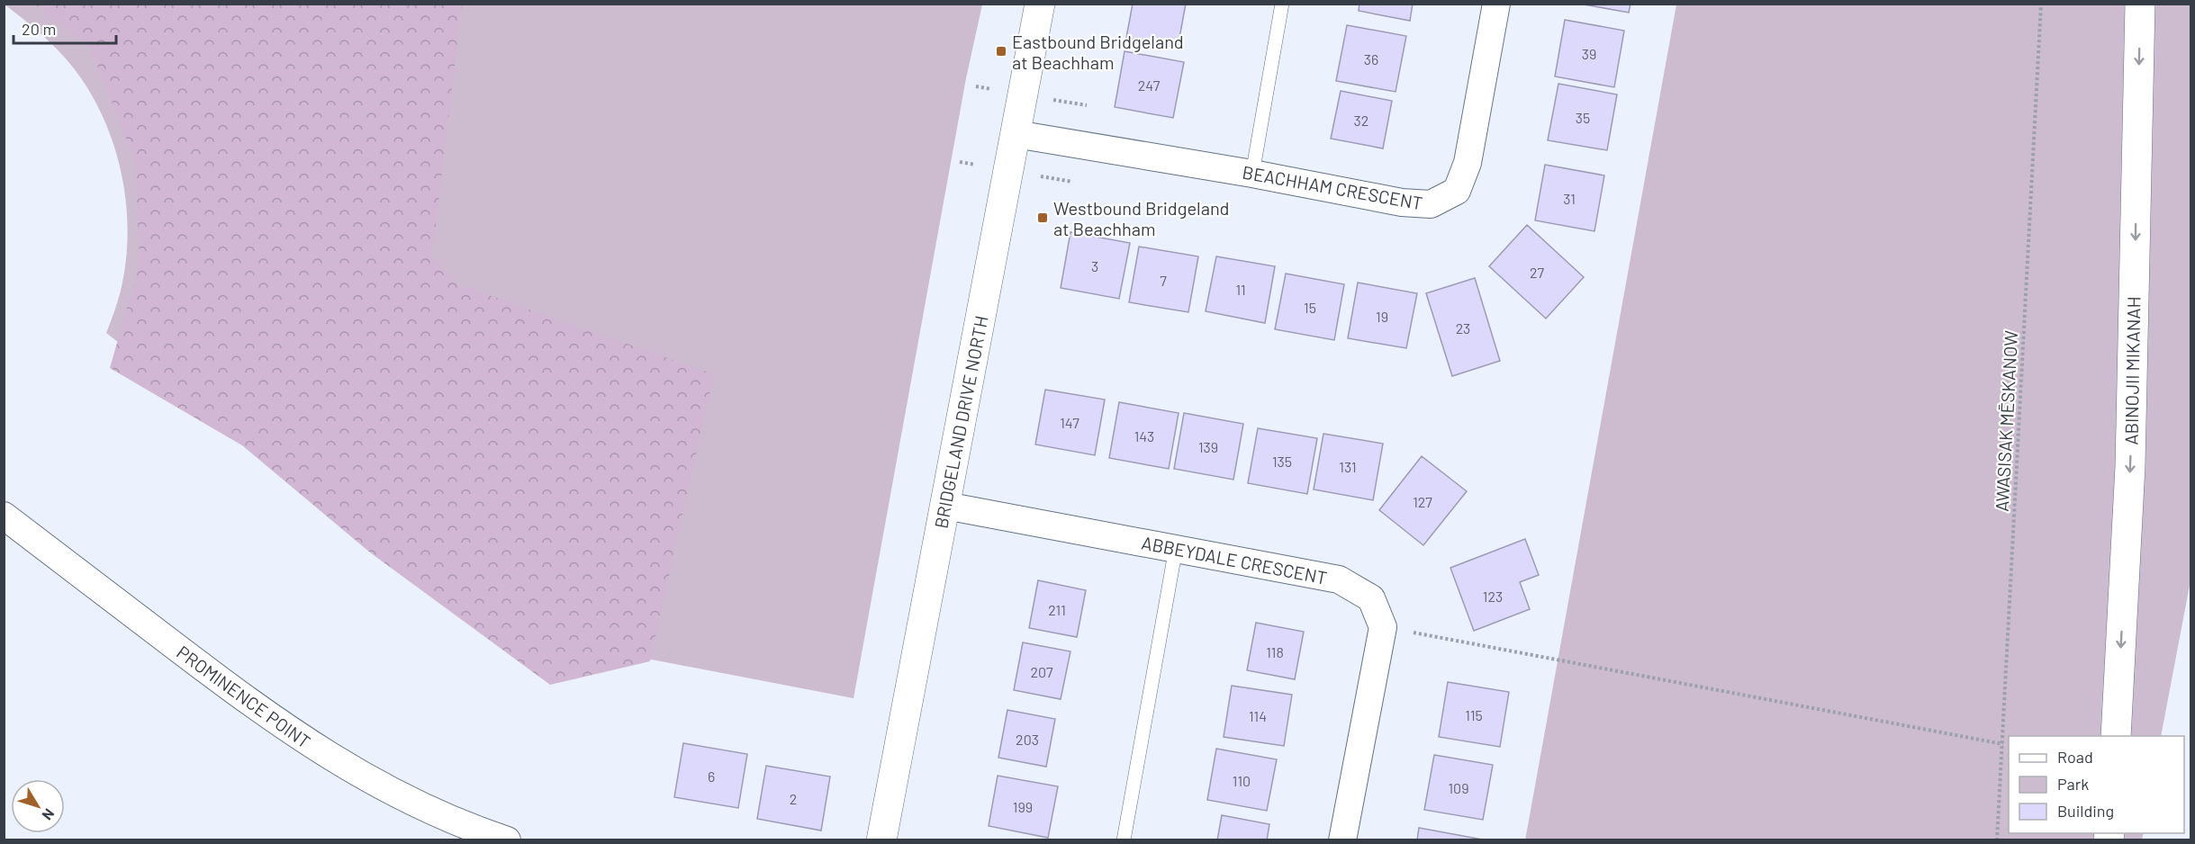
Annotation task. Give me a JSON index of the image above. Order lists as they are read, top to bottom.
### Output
{
  "streets": {
    "street": [
      "BEACHHAM CRESCENT",
      "ABINOJII MIKANAH",
      "BRIDGELAND DRIVE NORTH",
      "ABBEYDALE CRESCENT",
      "PROMINENCE POINT"
    ],
    "path": ["AWASISAK MĒSKANOW"]
  },
  "crossings": [
    ["BEACHHAM CRESCENT", "BRIDGELAND DRIVE NORTH"],
    ["BRIDGELAND DRIVE NORTH", "ABBEYDALE CRESCENT"]
  ],
  "one_way": ["ABINOJII MIKANAH"],
  "places": {
    "transit": ["Eastbound Bridgeland at Beachham", "Westbound Bridgeland at Beachham"]
  },
  "house_numbers": [
    "39",
    "36",
    "247",
    "35",
    "32",
    "31",
    "3",
    "27",
    "7",
    "11",
    "15",
    "19",
    "23",
    "147",
    "143",
    "139",
    "135",
    "131",
    "127",
    "123",
    "211",
    "118",
    "207",
    "115",
    "114",
    "203",
    "6",
    "110",
    "109",
    "2",
    "199"
  ],
  "legend": ["Road", "Park", "Building"],
  "scale_bar": "20 m",
  "north": "bottom right"
}
